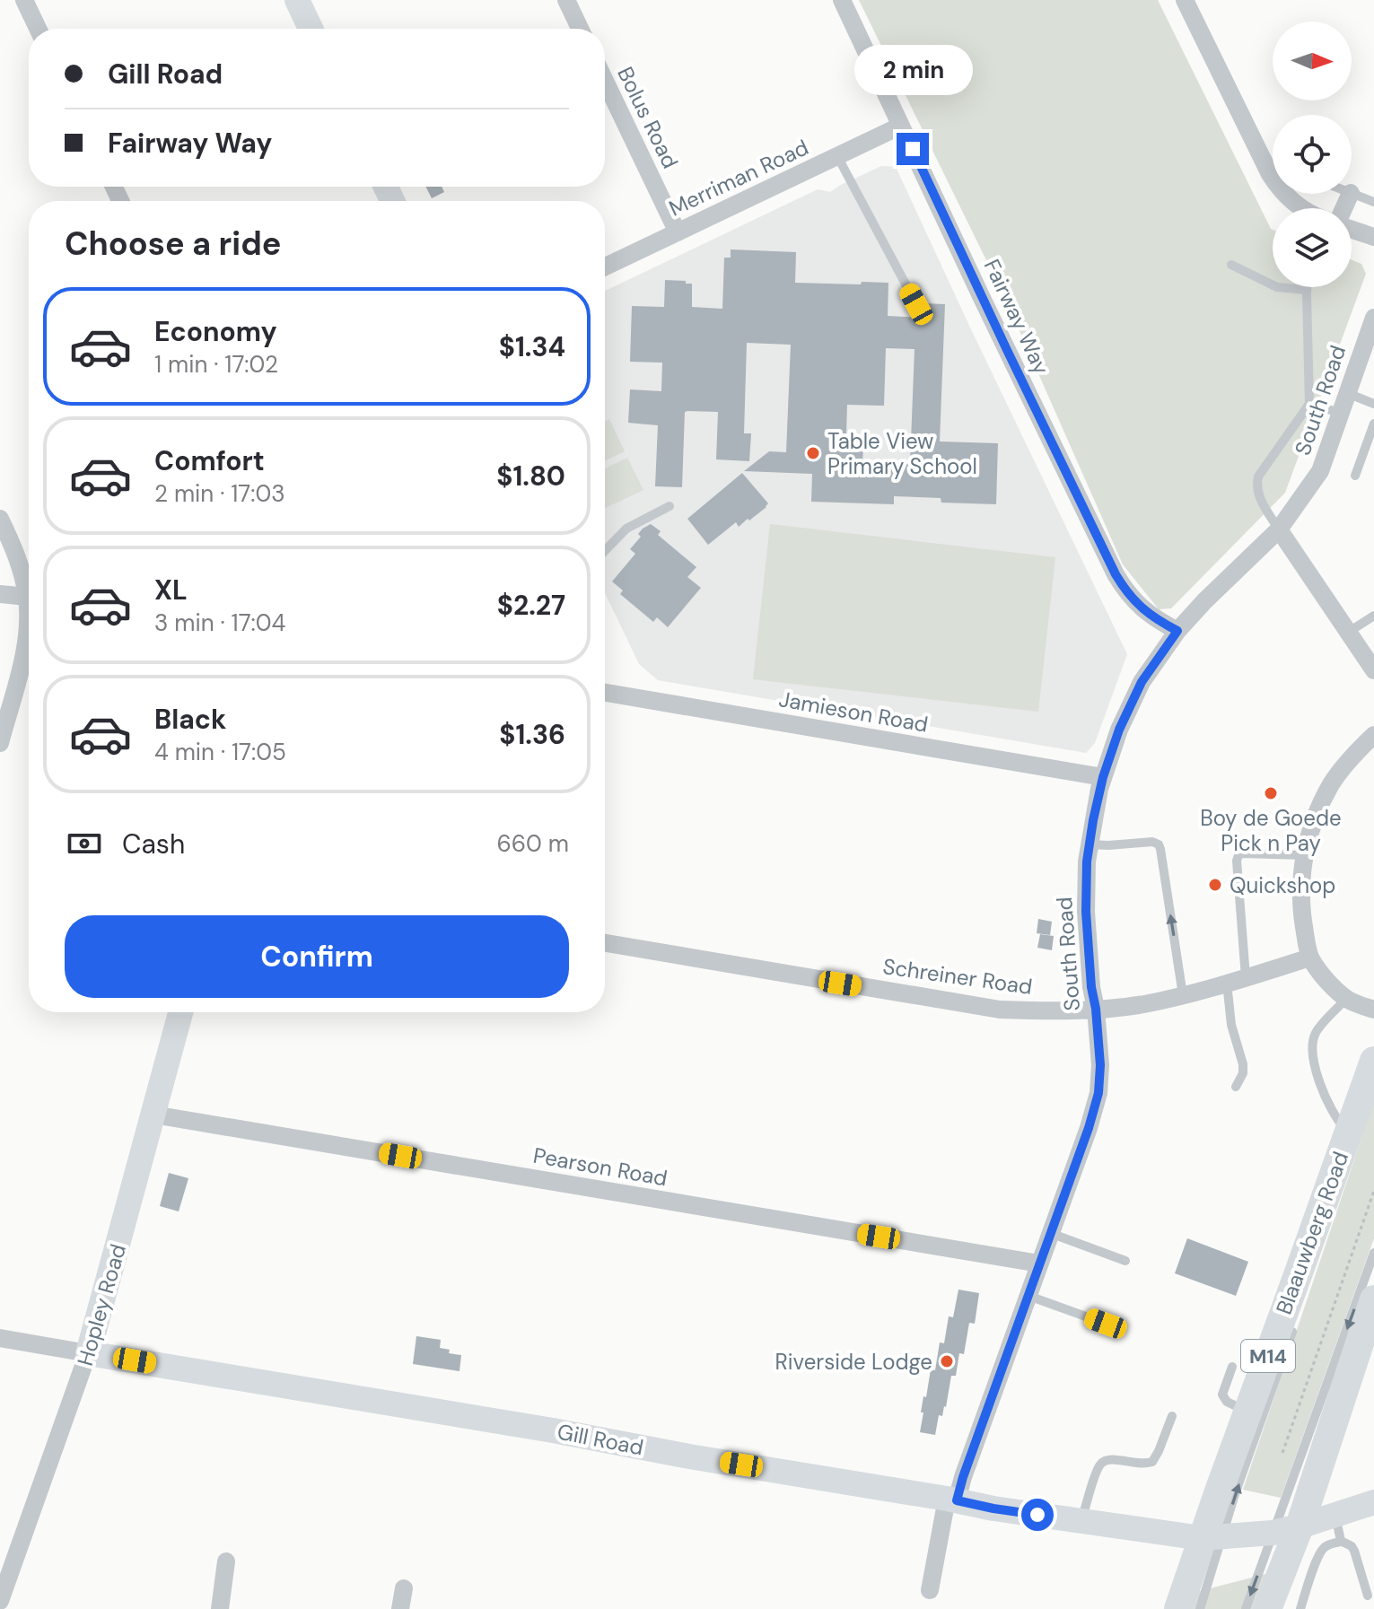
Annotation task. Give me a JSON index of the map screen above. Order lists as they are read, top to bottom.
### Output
{
  "streets": {
    "main road": ["Blaauwberg Road", "M14"],
    "street": [
      "Bolus Road",
      "Merriman Road",
      "Fairway Way",
      "South Road",
      "Jamieson Road",
      "Schreiner Road",
      "Pearson Road",
      "Hopley Road",
      "Gill Road"
    ]
  },
  "crossings": [
    ["Bolus Road", "Merriman Road"],
    ["Merriman Road", "Fairway Way"],
    ["Fairway Way", "South Road"],
    ["South Road", "Jamieson Road"],
    ["South Road", "Schreiner Road"],
    ["South Road", "Pearson Road"],
    ["South Road", "Gill Road"],
    ["Pearson Road", "Hopley Road"],
    ["Blaauwberg Road", "Gill Road"],
    ["Hopley Road", "Gill Road"]
  ],
  "places": [
    "Table View Primary School",
    "Boy de Goede Pick n Pay",
    "Quickshop",
    "Riverside Lodge"
  ],
  "north": "right",
  "page": {
    "banner": ["Gill Road", "Fairway Way"],
    "bubble": "2 min",
    "heading": "Choose a ride",
    "list": [
      {
        "name": "Economy",
        "note": "1 min · 17:02",
        "value": "$1.34"
      },
      {
        "name": "Comfort",
        "note": "2 min · 17:03",
        "value": "$1.80"
      },
      {
        "name": "XL",
        "note": "3 min · 17:04",
        "value": "$2.27"
      },
      {
        "name": "Black",
        "note": "4 min · 17:05",
        "value": "$1.36"
      }
    ],
    "pay": ["Cash", "660 m"],
    "buttons": "Confirm"
  }
}
